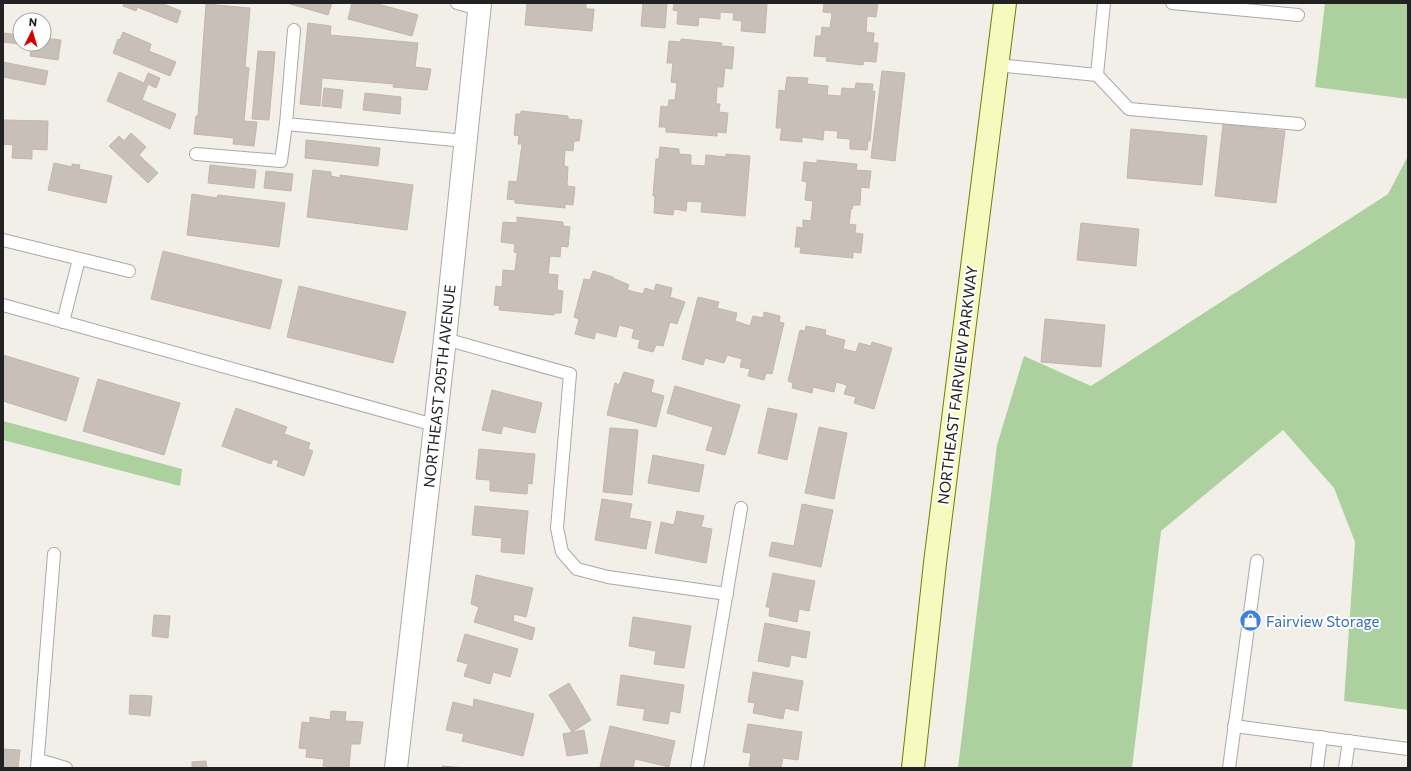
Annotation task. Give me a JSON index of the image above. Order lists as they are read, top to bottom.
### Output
{
  "streets": {
    "main road": ["NORTHEAST FAIRVIEW PARKWAY"],
    "street": ["NORTHEAST 205TH AVENUE"]
  },
  "places": {
    "shop": ["Fairview Storage"]
  },
  "north": "top"
}
